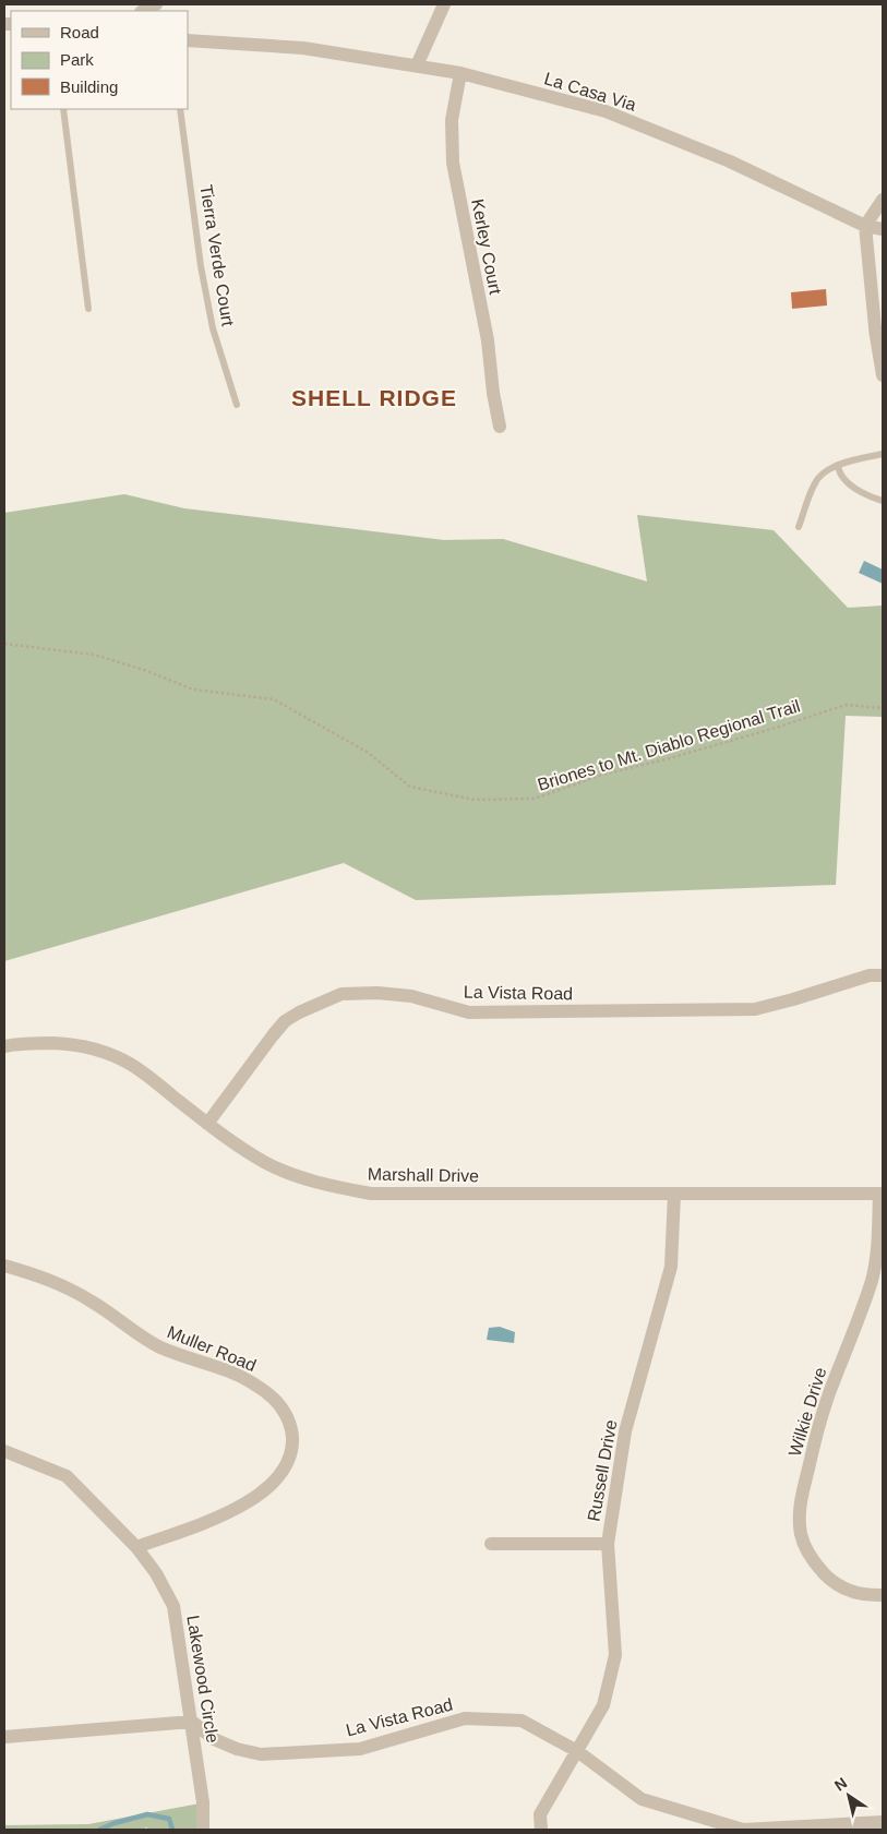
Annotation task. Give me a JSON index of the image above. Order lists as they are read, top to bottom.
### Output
{
  "streets": {
    "street": [
      "La Casa Via",
      "Kerley Court",
      "La Vista Road",
      "Marshall Drive",
      "Muller Road",
      "Wilkie Drive",
      "Russell Drive",
      "Lakewood Circle"
    ],
    "lane": ["Tierra Verde Court"],
    "path": ["Briones to Mt. Diablo Regional Trail"]
  },
  "crossings": [
    ["La Casa Via", "Kerley Court"],
    ["La Vista Road", "Marshall Drive"],
    ["La Vista Road", "Russell Drive"],
    ["La Vista Road", "Lakewood Circle"],
    ["Marshall Drive", "Wilkie Drive"],
    ["Marshall Drive", "Russell Drive"],
    ["Muller Road", "Lakewood Circle"]
  ],
  "districts": ["SHELL RIDGE"],
  "legend": ["Road", "Park", "Building"],
  "north": "top left"
}
